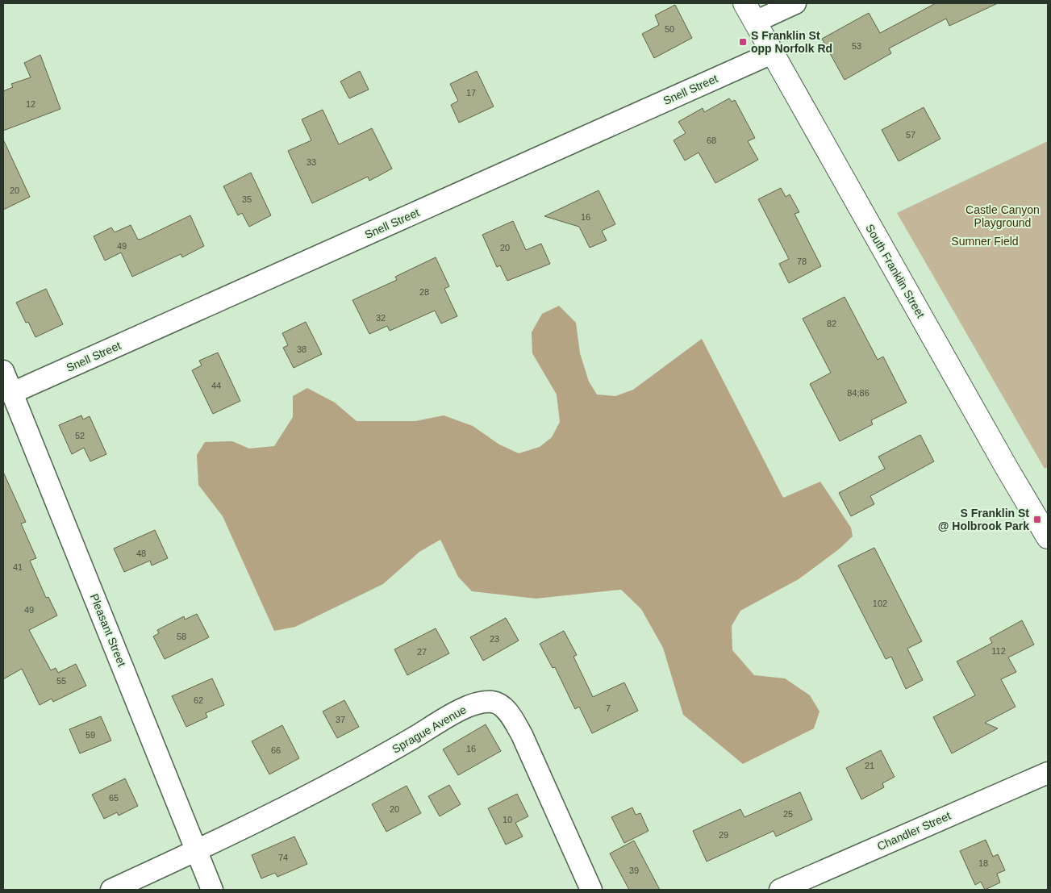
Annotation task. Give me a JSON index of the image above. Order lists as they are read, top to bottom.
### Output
{
  "streets": {
    "main road": ["South Franklin Street"],
    "street": [
      "Snell Street",
      "Pleasant Street",
      "Sprague Avenue",
      "Chandler Street"
    ]
  },
  "crossings": [
    ["Snell Street", "South Franklin Street"],
    ["Snell Street", "Pleasant Street"],
    ["Pleasant Street", "Sprague Avenue"]
  ],
  "parks": ["Castle Canyon Playground", "Sumner Field"],
  "places": {
    "transit": ["S Franklin St opp Norfolk Rd", "S Franklin St @ Holbrook Park"]
  },
  "house_numbers": [
    "50",
    "53",
    "17",
    "12",
    "57",
    "68",
    "33",
    "20",
    "35",
    "16",
    "49",
    "20",
    "78",
    "28",
    "32",
    "82",
    "38",
    "44",
    "84;86",
    "52",
    "48",
    "41",
    "102",
    "49",
    "58",
    "23",
    "112",
    "27",
    "55",
    "62",
    "7",
    "37",
    "59",
    "16",
    "66",
    "21",
    "65",
    "20",
    "25",
    "10",
    "29",
    "74",
    "18",
    "39"
  ]
}
